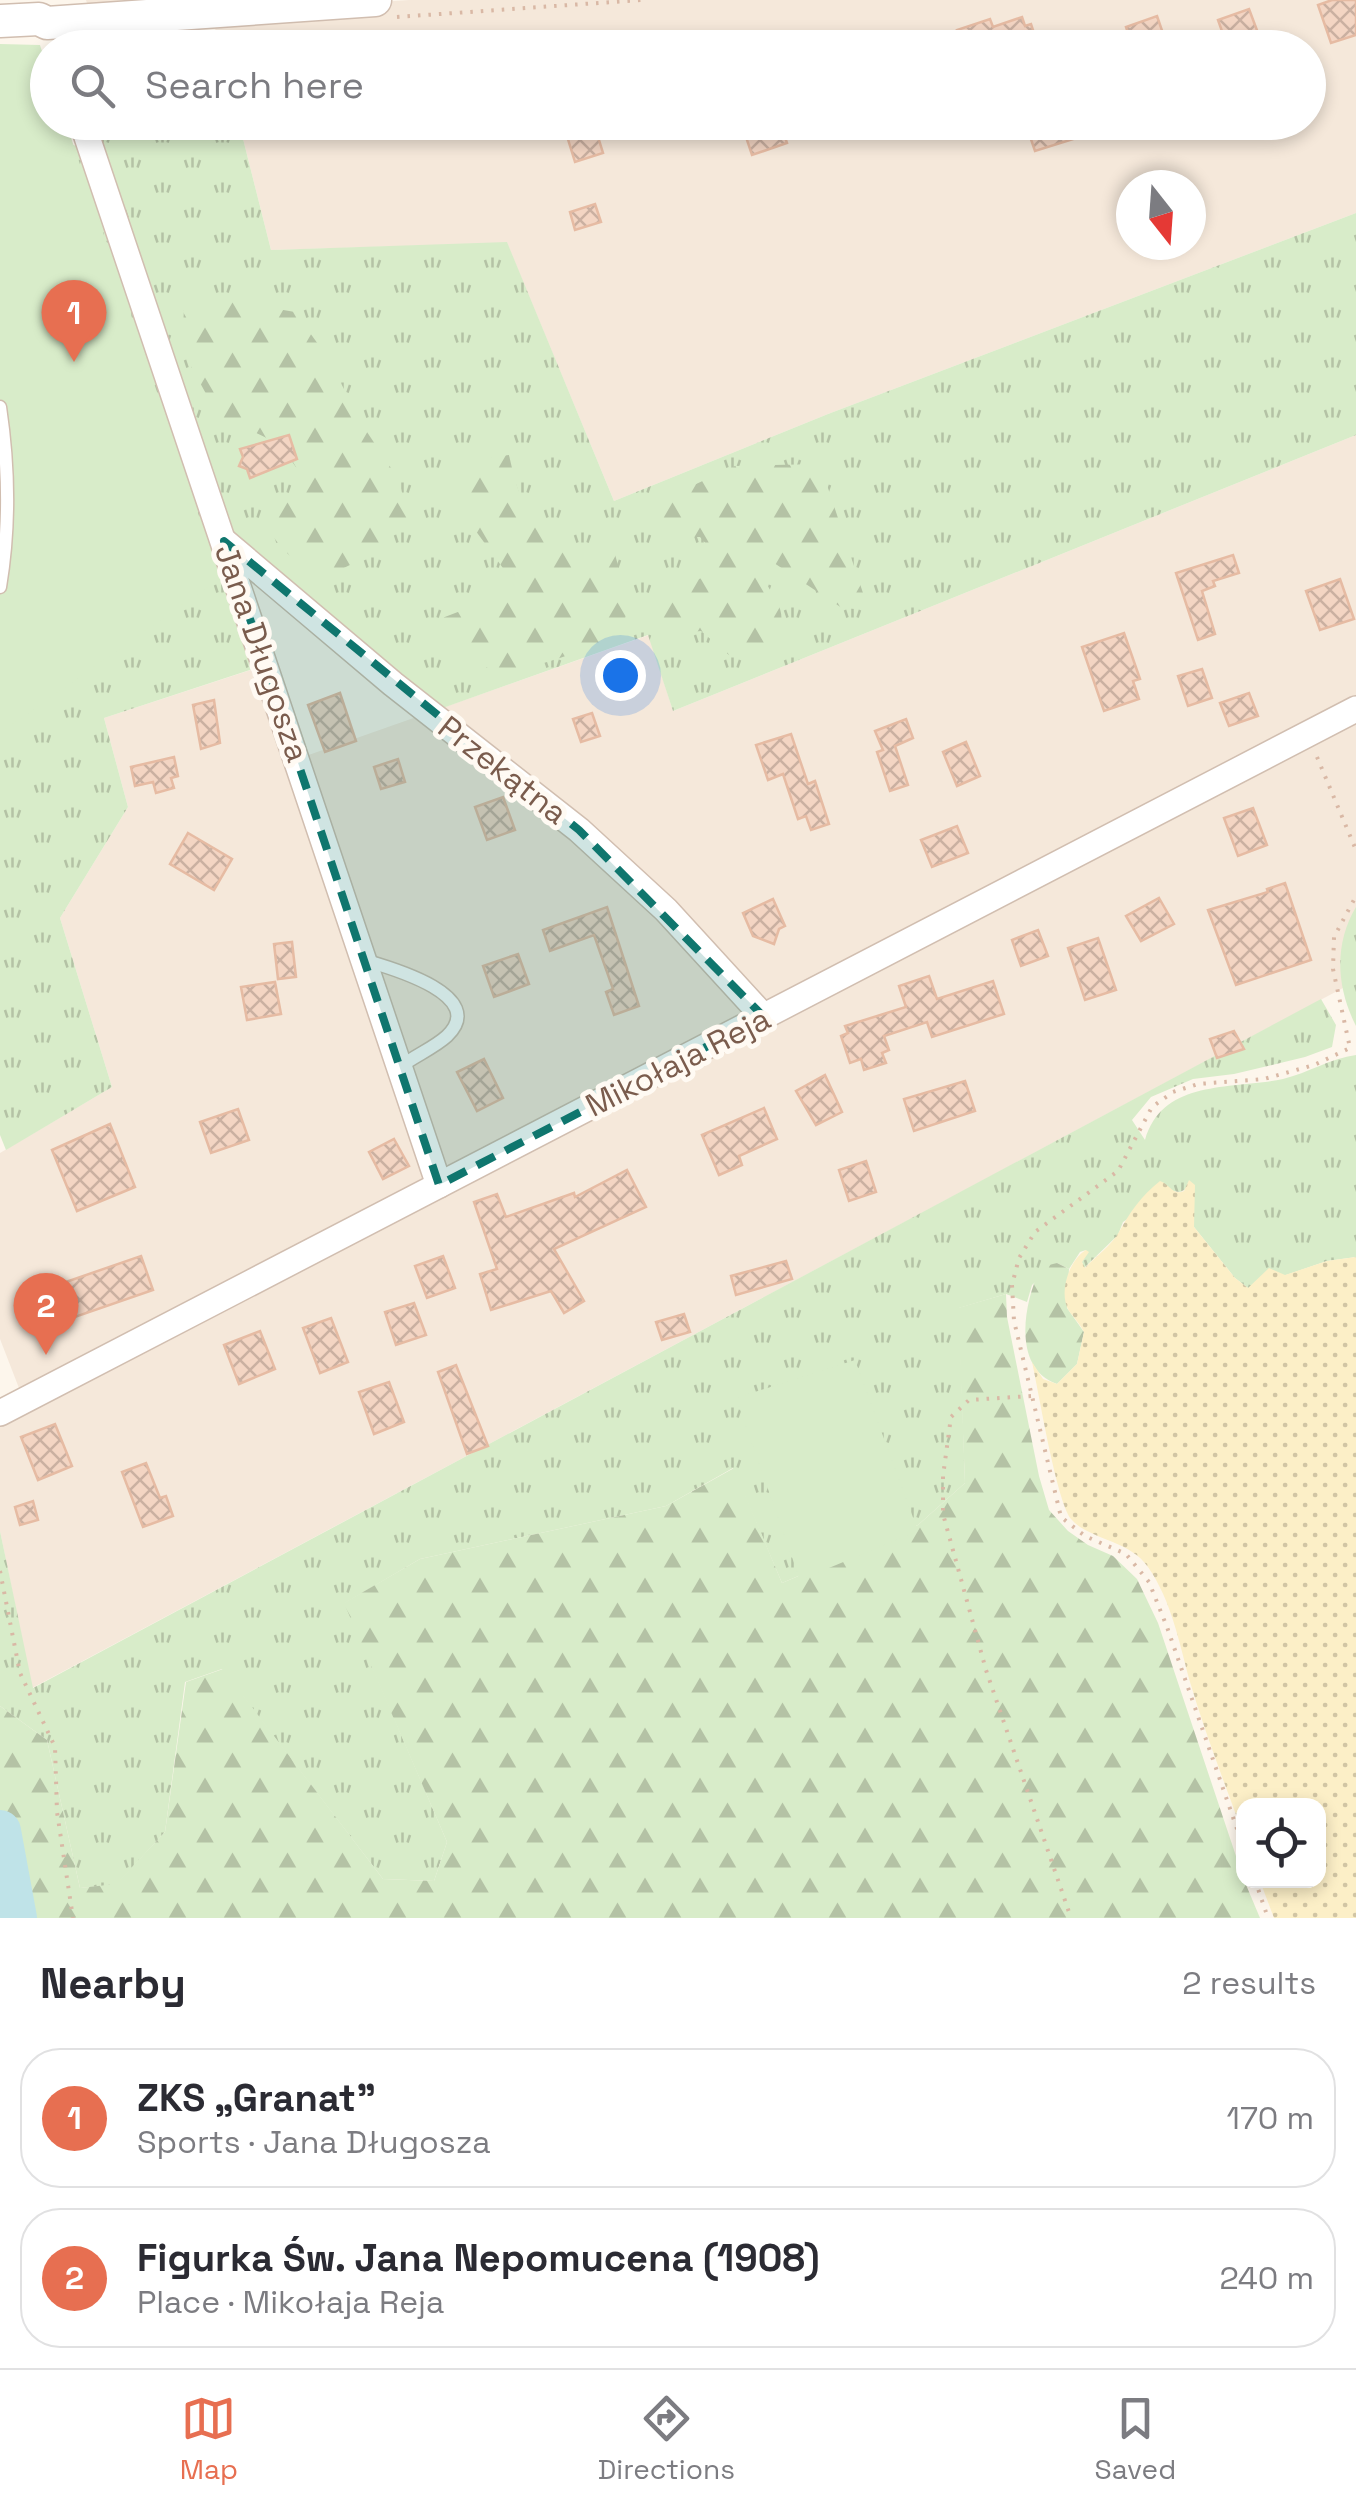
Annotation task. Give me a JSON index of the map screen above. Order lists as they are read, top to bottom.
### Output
{
  "streets": {
    "street": ["Jana Długosza", "Przekątna", "Mikołaja Reja"]
  },
  "crossings": [
    ["Jana Długosza", "Przekątna"],
    ["Jana Długosza", "Mikołaja Reja"],
    ["Przekątna", "Mikołaja Reja"]
  ],
  "north": "bottom",
  "page": {
    "search": "Search here",
    "pins": ["1", "2"],
    "heading": ["Nearby", "2 results"],
    "list": [
      {
        "mark": "1",
        "name": "ZKS „Granat”",
        "note": "Sports · Jana Długosza",
        "value": "170 m"
      },
      {
        "mark": "2",
        "name": "Figurka Św. Jana Nepomucena (1908)",
        "note": "Place · Mikołaja Reja",
        "value": "240 m"
      }
    ],
    "nav": ["Map", "Directions", "Saved"]
  }
}
